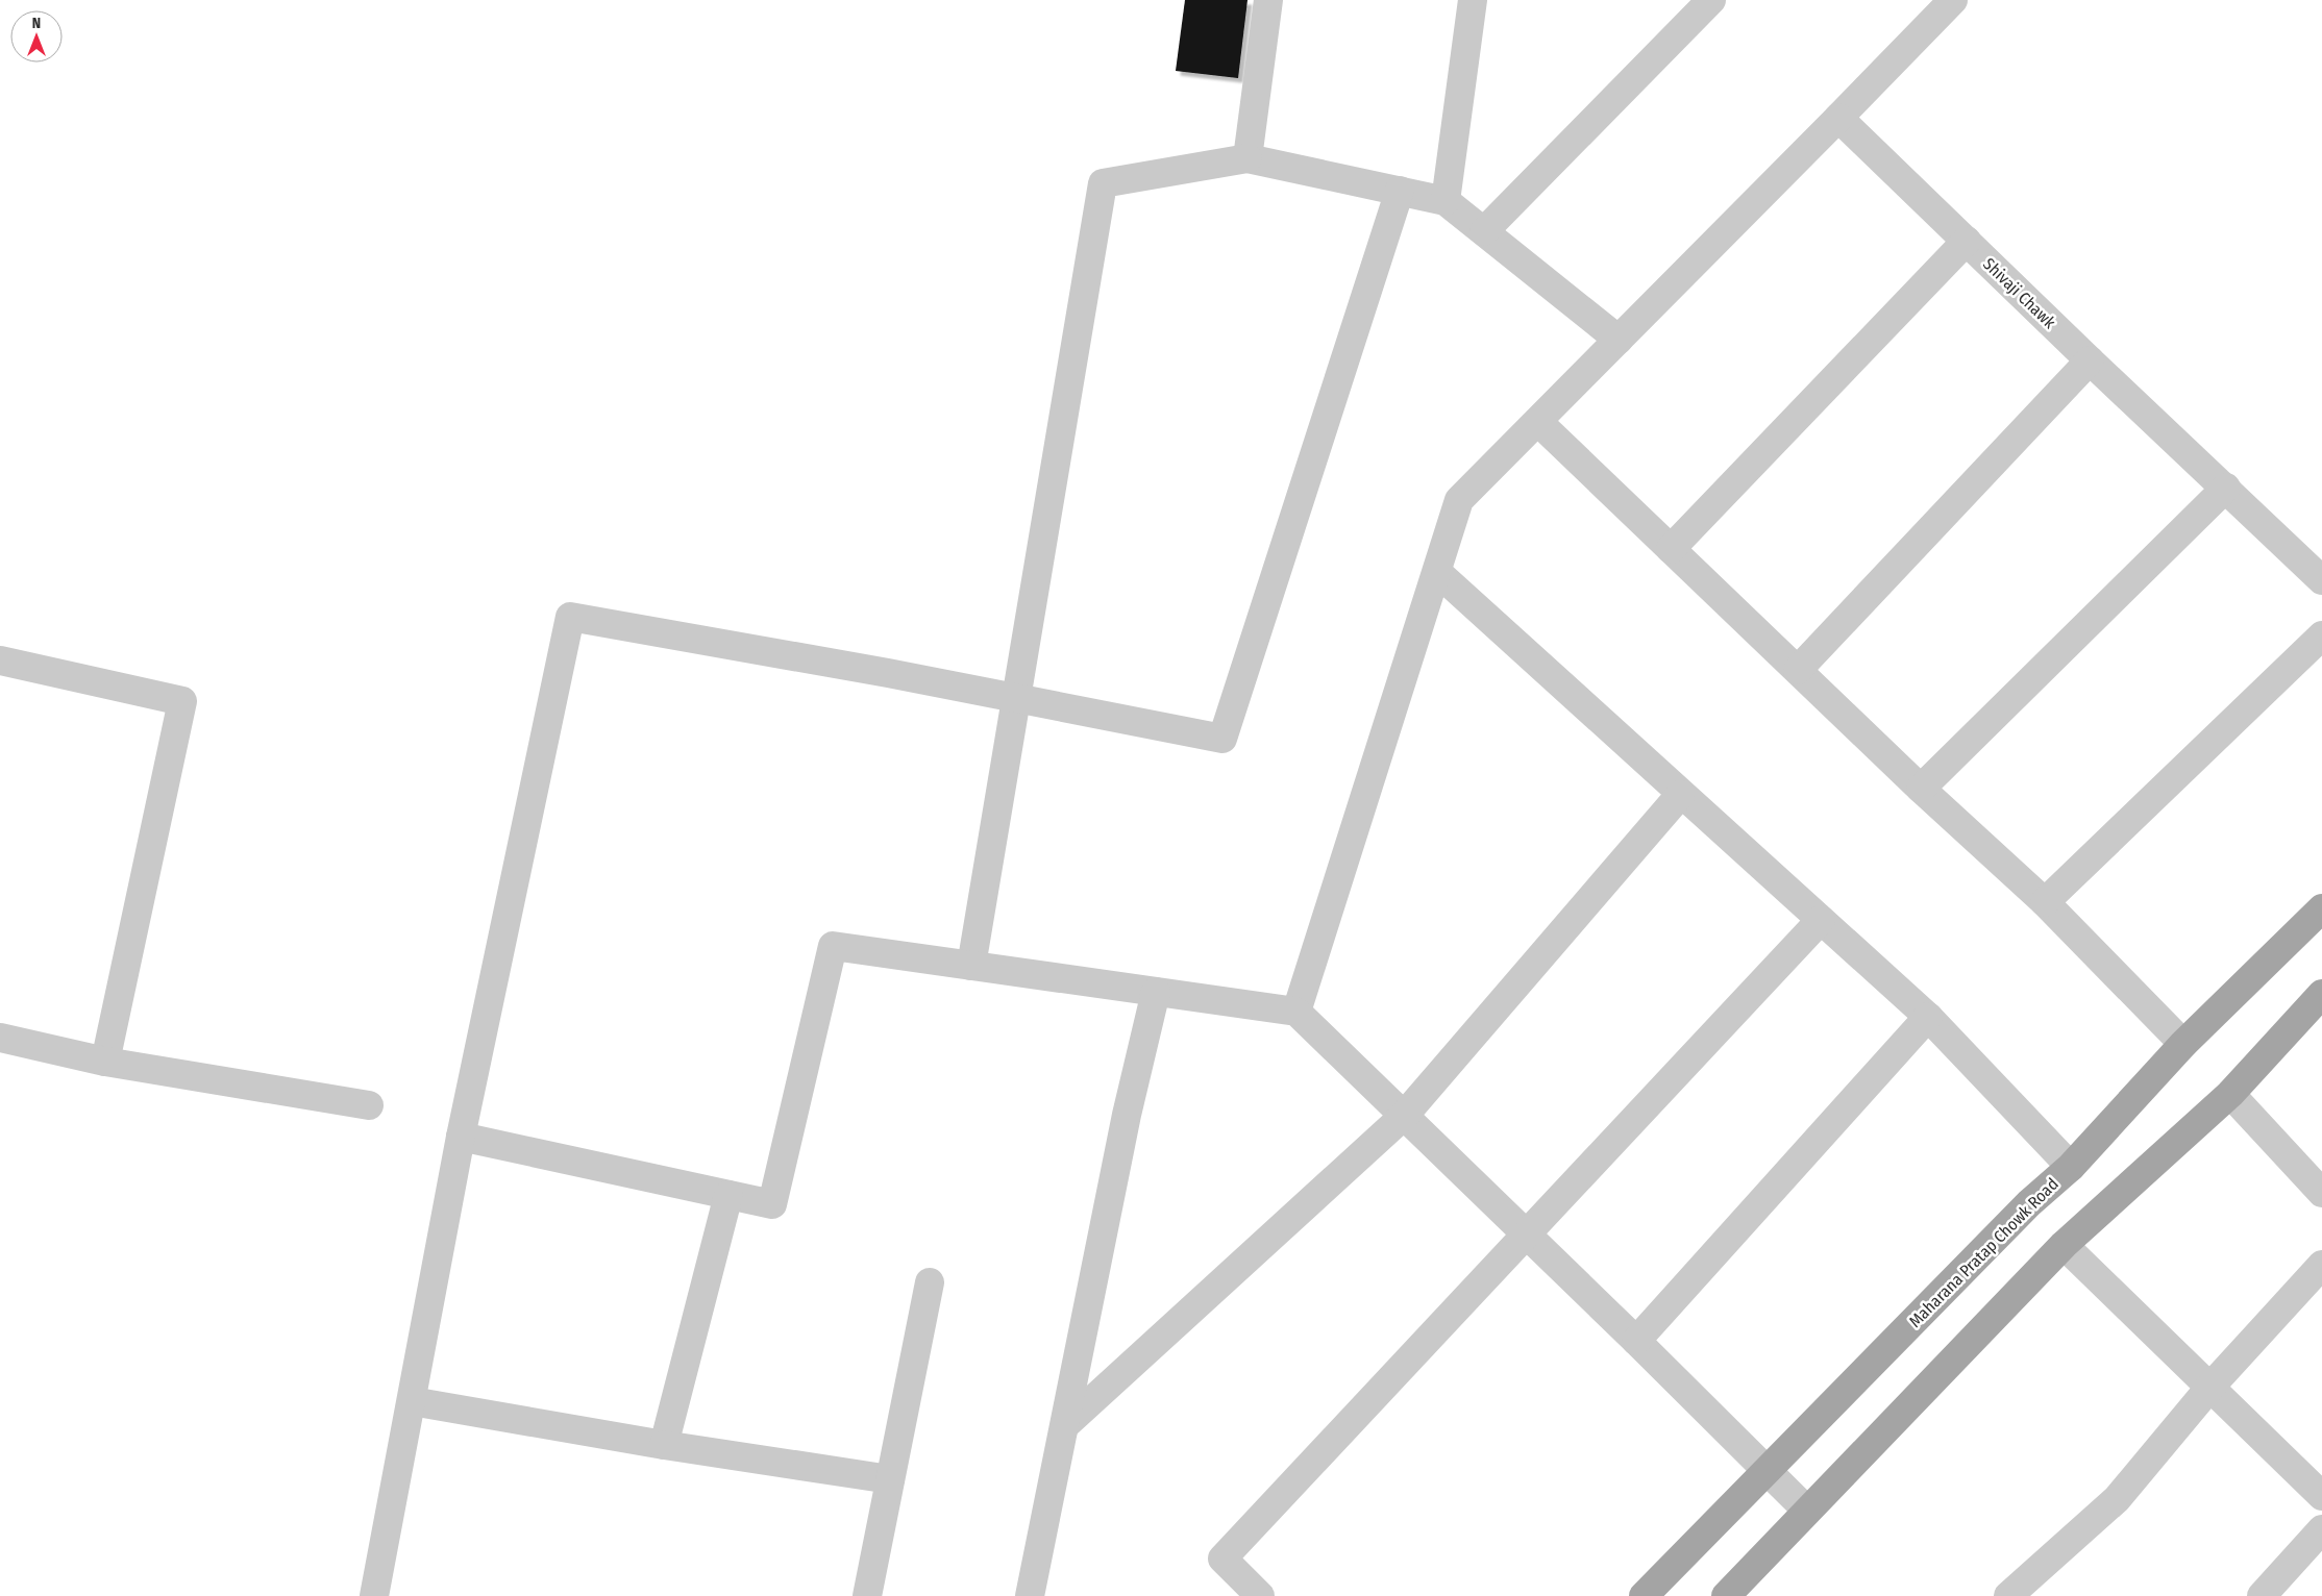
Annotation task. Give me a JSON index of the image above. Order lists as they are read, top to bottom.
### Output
{
  "streets": {
    "main road": ["Maharana Pratap Chowk Road"],
    "street": ["Shivaji Chawk"]
  },
  "north": "top"
}
